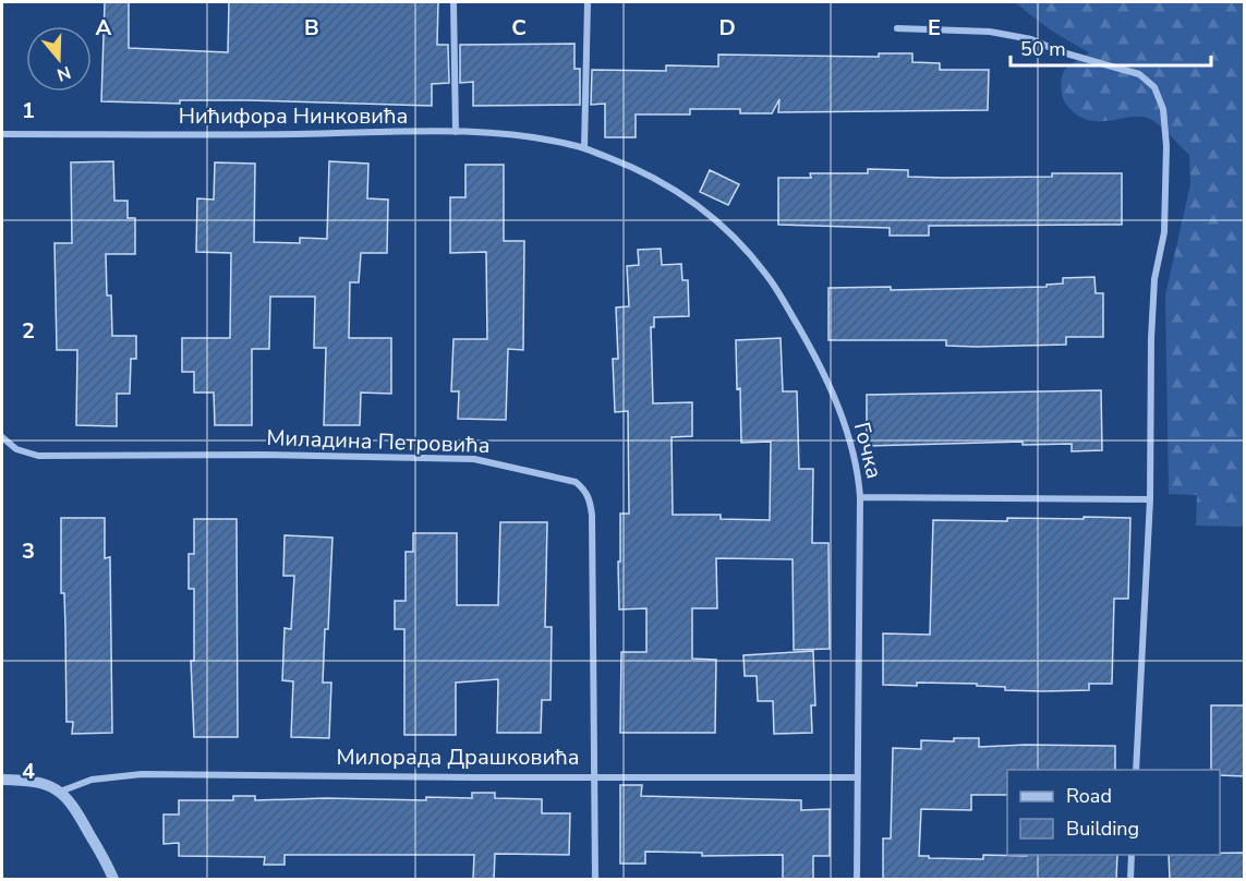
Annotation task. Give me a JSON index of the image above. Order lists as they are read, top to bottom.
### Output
{
  "streets": {
    "street": [
      "Нићифора Нинковића",
      "Миладина Петровића",
      "Гочка",
      "Милорада Драшковића"
    ]
  },
  "crossings": [
    ["Нићифора Нинковића", "Гочка"],
    ["Миладина Петровића", "Милорада Драшковића"],
    ["Гочка", "Милорада Драшковића"]
  ],
  "legend": ["Road", "Building"],
  "scale_bar": "50 m",
  "north": "bottom",
  "grid": {
    "columns": [
      "A",
      "B",
      "C",
      "D",
      "E"
    ],
    "rows": [
      "1",
      "2",
      "3",
      "4"
    ]
  }
}
